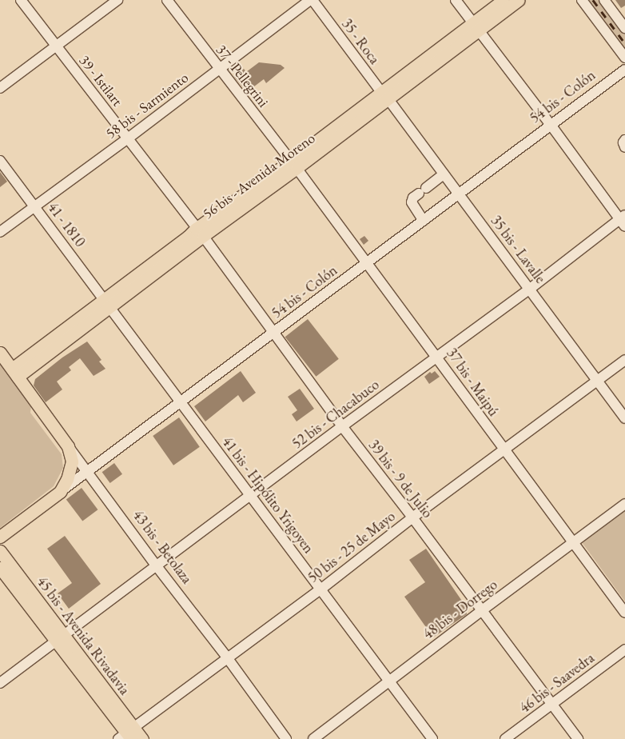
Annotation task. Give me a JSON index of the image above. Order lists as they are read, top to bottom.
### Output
{
  "streets": {
    "main road": [
      "54 bis - Colón",
      "56 bis - Avenida Moreno",
      "43 bis - Betolaza",
      "45 bis - Avenida Rivadavia"
    ],
    "street": [
      "35 - Roca",
      "37 - Pellegrini",
      "39 - Istilart",
      "58 bis - Sarmiento",
      "41 - 1810",
      "35 bis - Lavalle",
      "37 bis - Maipú",
      "52 bis - Chacabuco",
      "39 bis - 9 de Julio",
      "41 bis - Hipólito Yrigoyen",
      "50 bis - 25 de Mayo",
      "48 bis - Dorrego",
      "46 bis - Saavedra"
    ]
  },
  "crossings": [
    ["35 - Roca", "58 bis - Sarmiento"],
    ["35 - Roca", "56 bis - Avenida Moreno"],
    ["35 - Roca", "35 bis - Lavalle"],
    ["37 - Pellegrini", "58 bis - Sarmiento"],
    ["37 - Pellegrini", "56 bis - Avenida Moreno"],
    ["37 - Pellegrini", "37 bis - Maipú"],
    ["39 - Istilart", "58 bis - Sarmiento"],
    ["39 - Istilart", "56 bis - Avenida Moreno"],
    ["39 - Istilart", "39 bis - 9 de Julio"],
    ["54 bis - Colón", "35 bis - Lavalle"],
    ["54 bis - Colón", "37 bis - Maipú"],
    ["54 bis - Colón", "39 bis - 9 de Julio"],
    ["54 bis - Colón", "41 bis - Hipólito Yrigoyen"],
    ["54 bis - Colón", "43 bis - Betolaza"],
    ["58 bis - Sarmiento", "41 - 1810"],
    ["56 bis - Avenida Moreno", "41 - 1810"],
    ["56 bis - Avenida Moreno", "35 bis - Lavalle"],
    ["56 bis - Avenida Moreno", "37 bis - Maipú"],
    ["56 bis - Avenida Moreno", "39 bis - 9 de Julio"],
    ["56 bis - Avenida Moreno", "41 bis - Hipólito Yrigoyen"],
    ["56 bis - Avenida Moreno", "43 bis - Betolaza"],
    ["41 - 1810", "41 bis - Hipólito Yrigoyen"],
    ["35 bis - Lavalle", "52 bis - Chacabuco"],
    ["35 bis - Lavalle", "50 bis - 25 de Mayo"],
    ["37 bis - Maipú", "52 bis - Chacabuco"],
    ["37 bis - Maipú", "50 bis - 25 de Mayo"],
    ["37 bis - Maipú", "48 bis - Dorrego"],
    ["52 bis - Chacabuco", "39 bis - 9 de Julio"],
    ["52 bis - Chacabuco", "41 bis - Hipólito Yrigoyen"],
    ["52 bis - Chacabuco", "43 bis - Betolaza"],
    ["52 bis - Chacabuco", "45 bis - Avenida Rivadavia"],
    ["39 bis - 9 de Julio", "50 bis - 25 de Mayo"],
    ["39 bis - 9 de Julio", "48 bis - Dorrego"],
    ["39 bis - 9 de Julio", "46 bis - Saavedra"],
    ["41 bis - Hipólito Yrigoyen", "50 bis - 25 de Mayo"],
    ["41 bis - Hipólito Yrigoyen", "48 bis - Dorrego"],
    ["43 bis - Betolaza", "50 bis - 25 de Mayo"],
    ["50 bis - 25 de Mayo", "45 bis - Avenida Rivadavia"]
  ]
}
